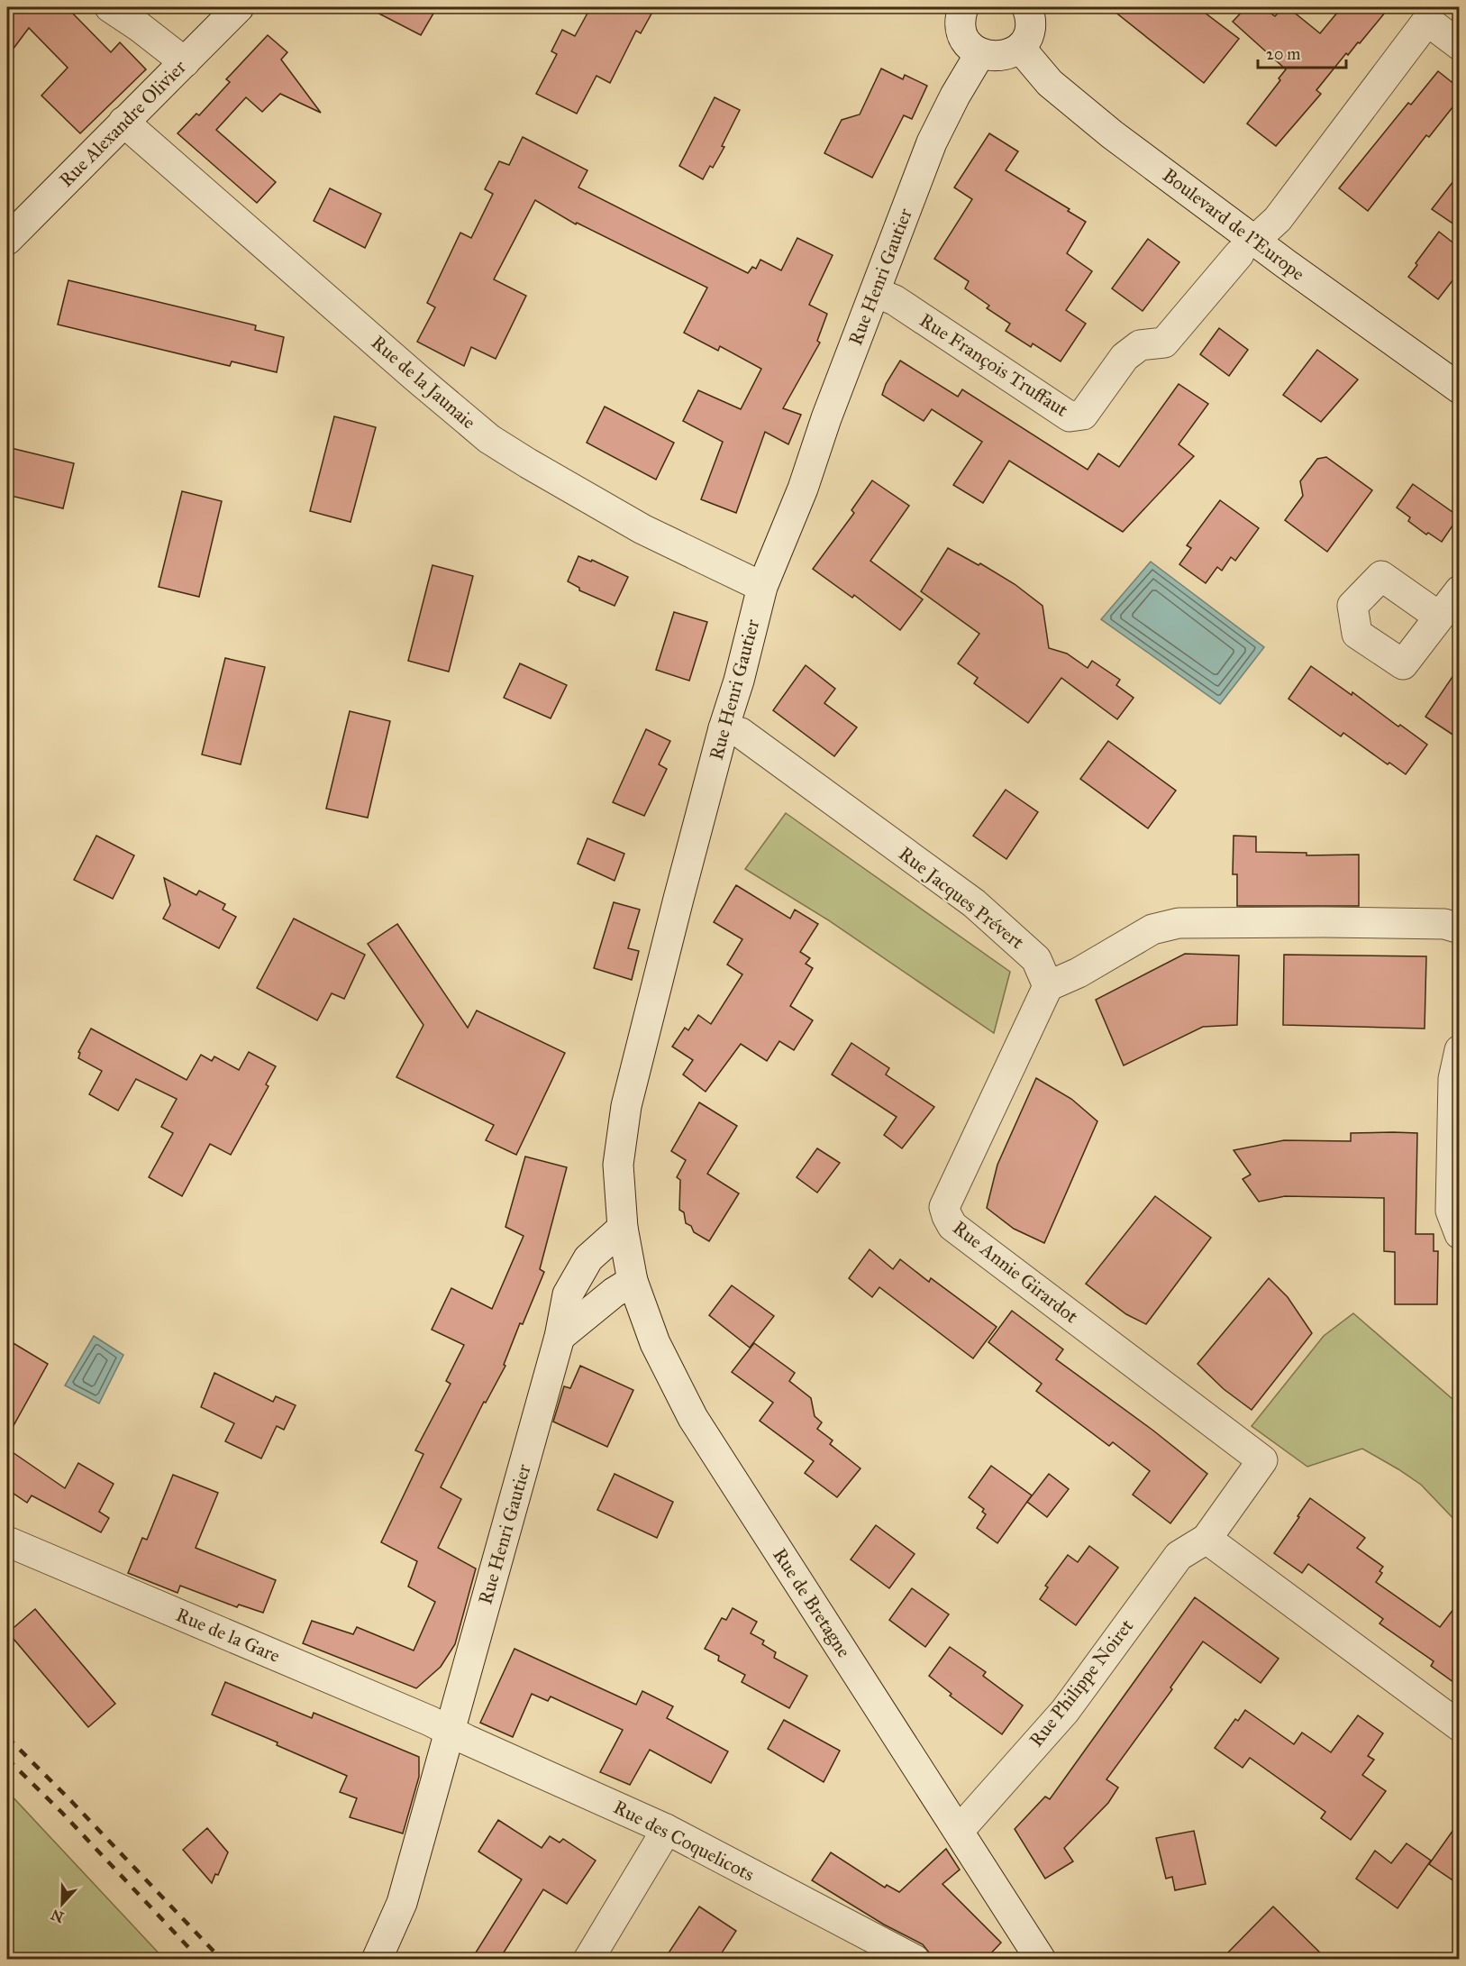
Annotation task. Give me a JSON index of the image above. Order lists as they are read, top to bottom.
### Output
{
  "streets": {
    "street": [
      "Rue Alexandre Olivier",
      "Boulevard de l'Europe",
      "Rue Henri Gautier",
      "Rue François Truffaut",
      "Rue de la Jaunaie",
      "Rue Jacques Prévert",
      "Rue Annie Girardot",
      "Rue de Bretagne",
      "Rue de la Gare",
      "Rue Philippe Noiret",
      "Rue des Coquelicots"
    ]
  },
  "crossings": [
    ["Rue Alexandre Olivier", "Rue de la Jaunaie"],
    ["Boulevard de l'Europe", "Rue François Truffaut"],
    ["Rue Henri Gautier", "Rue François Truffaut"],
    ["Rue Henri Gautier", "Rue de la Jaunaie"],
    ["Rue Henri Gautier", "Rue Jacques Prévert"],
    ["Rue Henri Gautier", "Rue de Bretagne"],
    ["Rue Henri Gautier", "Rue de la Gare"],
    ["Rue Henri Gautier", "Rue des Coquelicots"],
    ["Rue Jacques Prévert", "Rue Annie Girardot"],
    ["Rue Annie Girardot", "Rue Philippe Noiret"],
    ["Rue de Bretagne", "Rue Philippe Noiret"],
    ["Rue de la Gare", "Rue des Coquelicots"]
  ],
  "scale_bar": "20 m",
  "north": "bottom"
}
